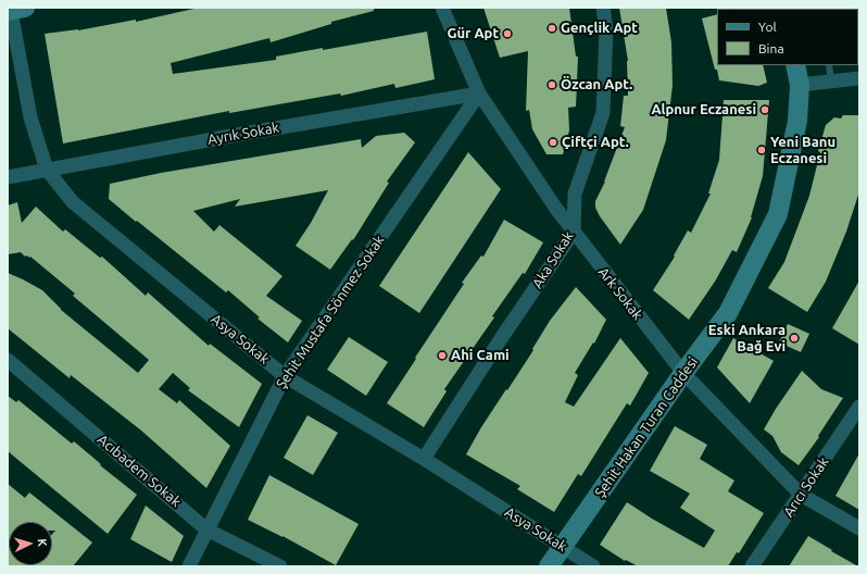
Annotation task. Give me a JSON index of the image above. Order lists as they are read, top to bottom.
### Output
{
  "streets": {
    "main road": ["Şehit Hakan Turan Caddesi"],
    "street": [
      "Ayrık Sokak",
      "Aka Sokak",
      "Ark Sokak",
      "Şehit Mustafa Sönmez Sokak",
      "Asya Sokak",
      "Acıbadem Sokak",
      "Arıcı Sokak"
    ]
  },
  "crossings": [
    ["Ayrık Sokak", "Ark Sokak"],
    ["Ayrık Sokak", "Şehit Mustafa Sönmez Sokak"],
    ["Ayrık Sokak", "Asya Sokak"],
    ["Aka Sokak", "Ark Sokak"],
    ["Aka Sokak", "Asya Sokak"],
    ["Ark Sokak", "Şehit Mustafa Sönmez Sokak"],
    ["Ark Sokak", "Şehit Hakan Turan Caddesi"],
    ["Ark Sokak", "Arıcı Sokak"],
    ["Şehit Mustafa Sönmez Sokak", "Asya Sokak"],
    ["Şehit Mustafa Sönmez Sokak", "Acıbadem Sokak"],
    ["Asya Sokak", "Şehit Hakan Turan Caddesi"]
  ],
  "places": [
    "Gençlik Apt",
    "Gür Apt",
    "Özcan Apt.",
    "Alpnur Eczanesi",
    "Çiftçi Apt.",
    "Yeni Banu Eczanesi",
    "Eski Ankara Bağ Evi",
    "Ahi Cami"
  ],
  "legend": ["Yol", "Bina"],
  "north": "right"
}
